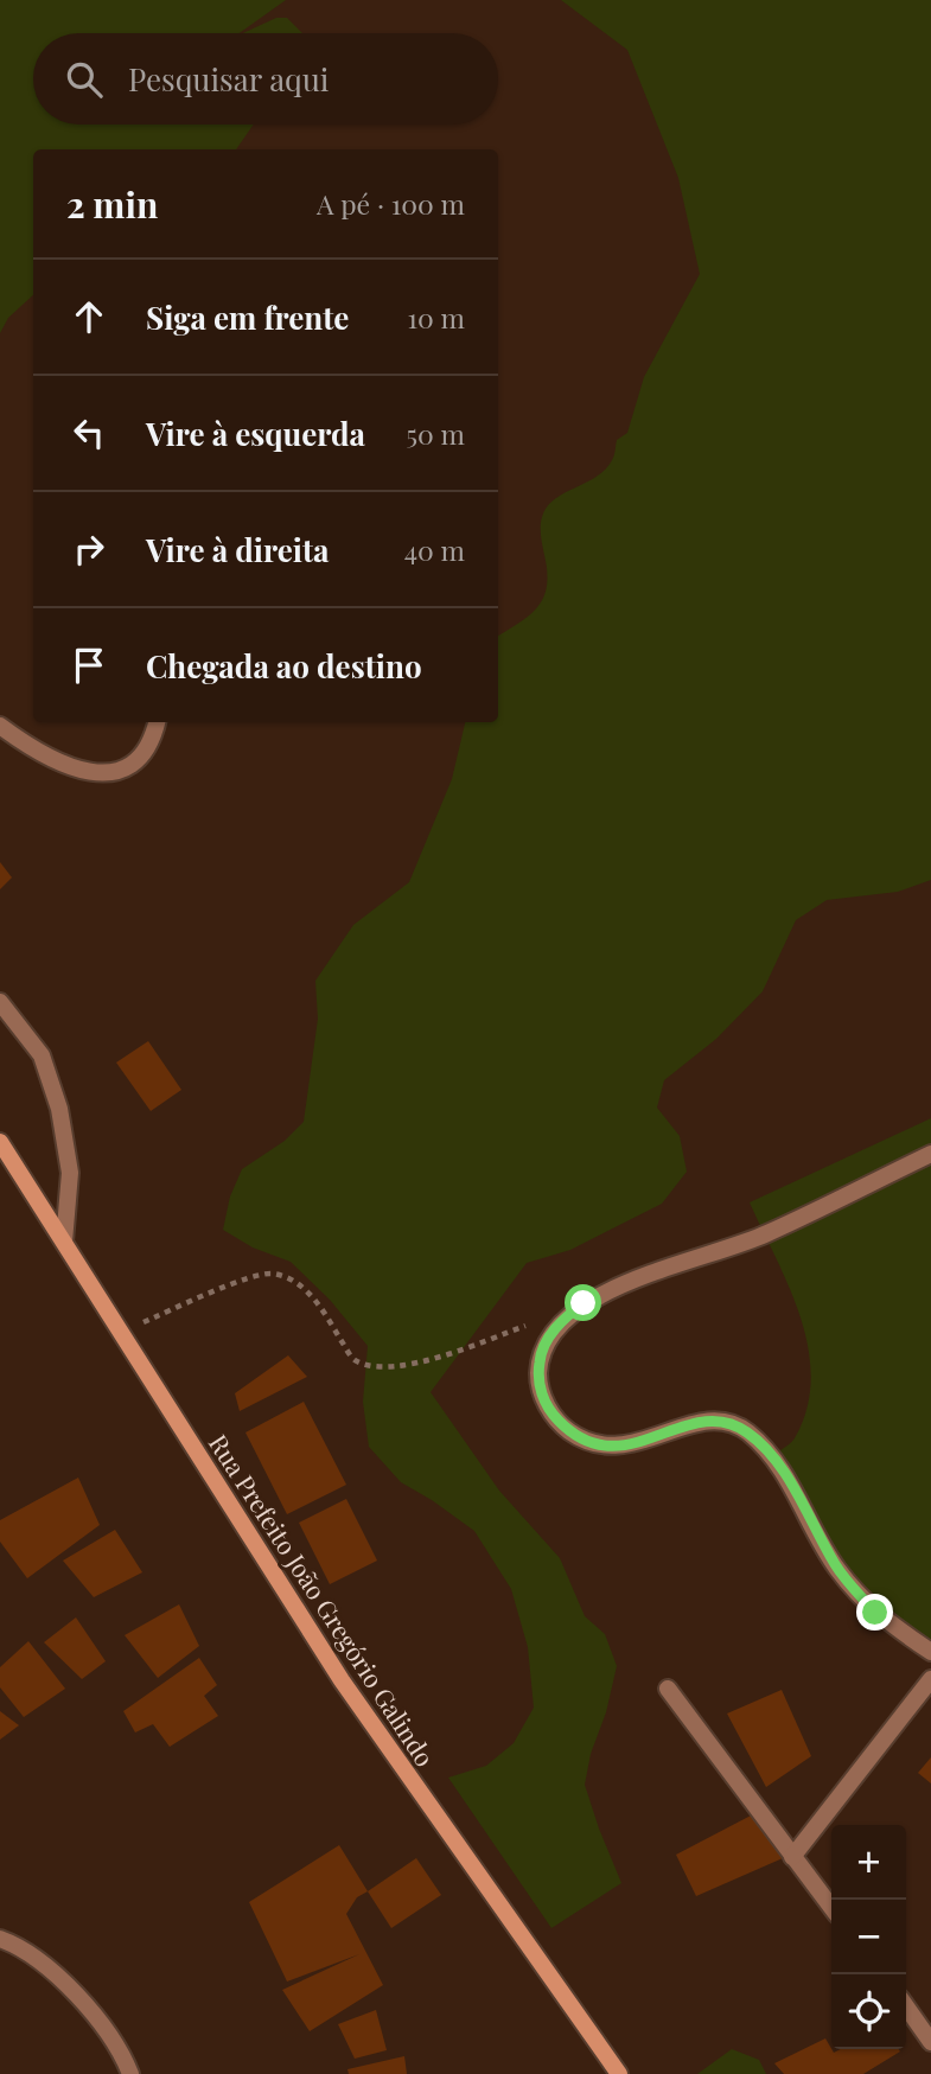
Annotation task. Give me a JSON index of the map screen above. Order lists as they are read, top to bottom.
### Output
{
  "streets": {
    "main road": ["Rua Prefeito João Gregório Galindo"]
  },
  "page": {
    "search": "Pesquisar aqui",
    "heading": ["2 min", "A pé · 100 m"],
    "list": [
      ["Siga em frente", "10 m"],
      ["Vire à esquerda", "50 m"],
      ["Vire à direita", "40 m"],
      "Chegada ao destino"
    ],
    "map_buttons": ["+", "−"]
  }
}
